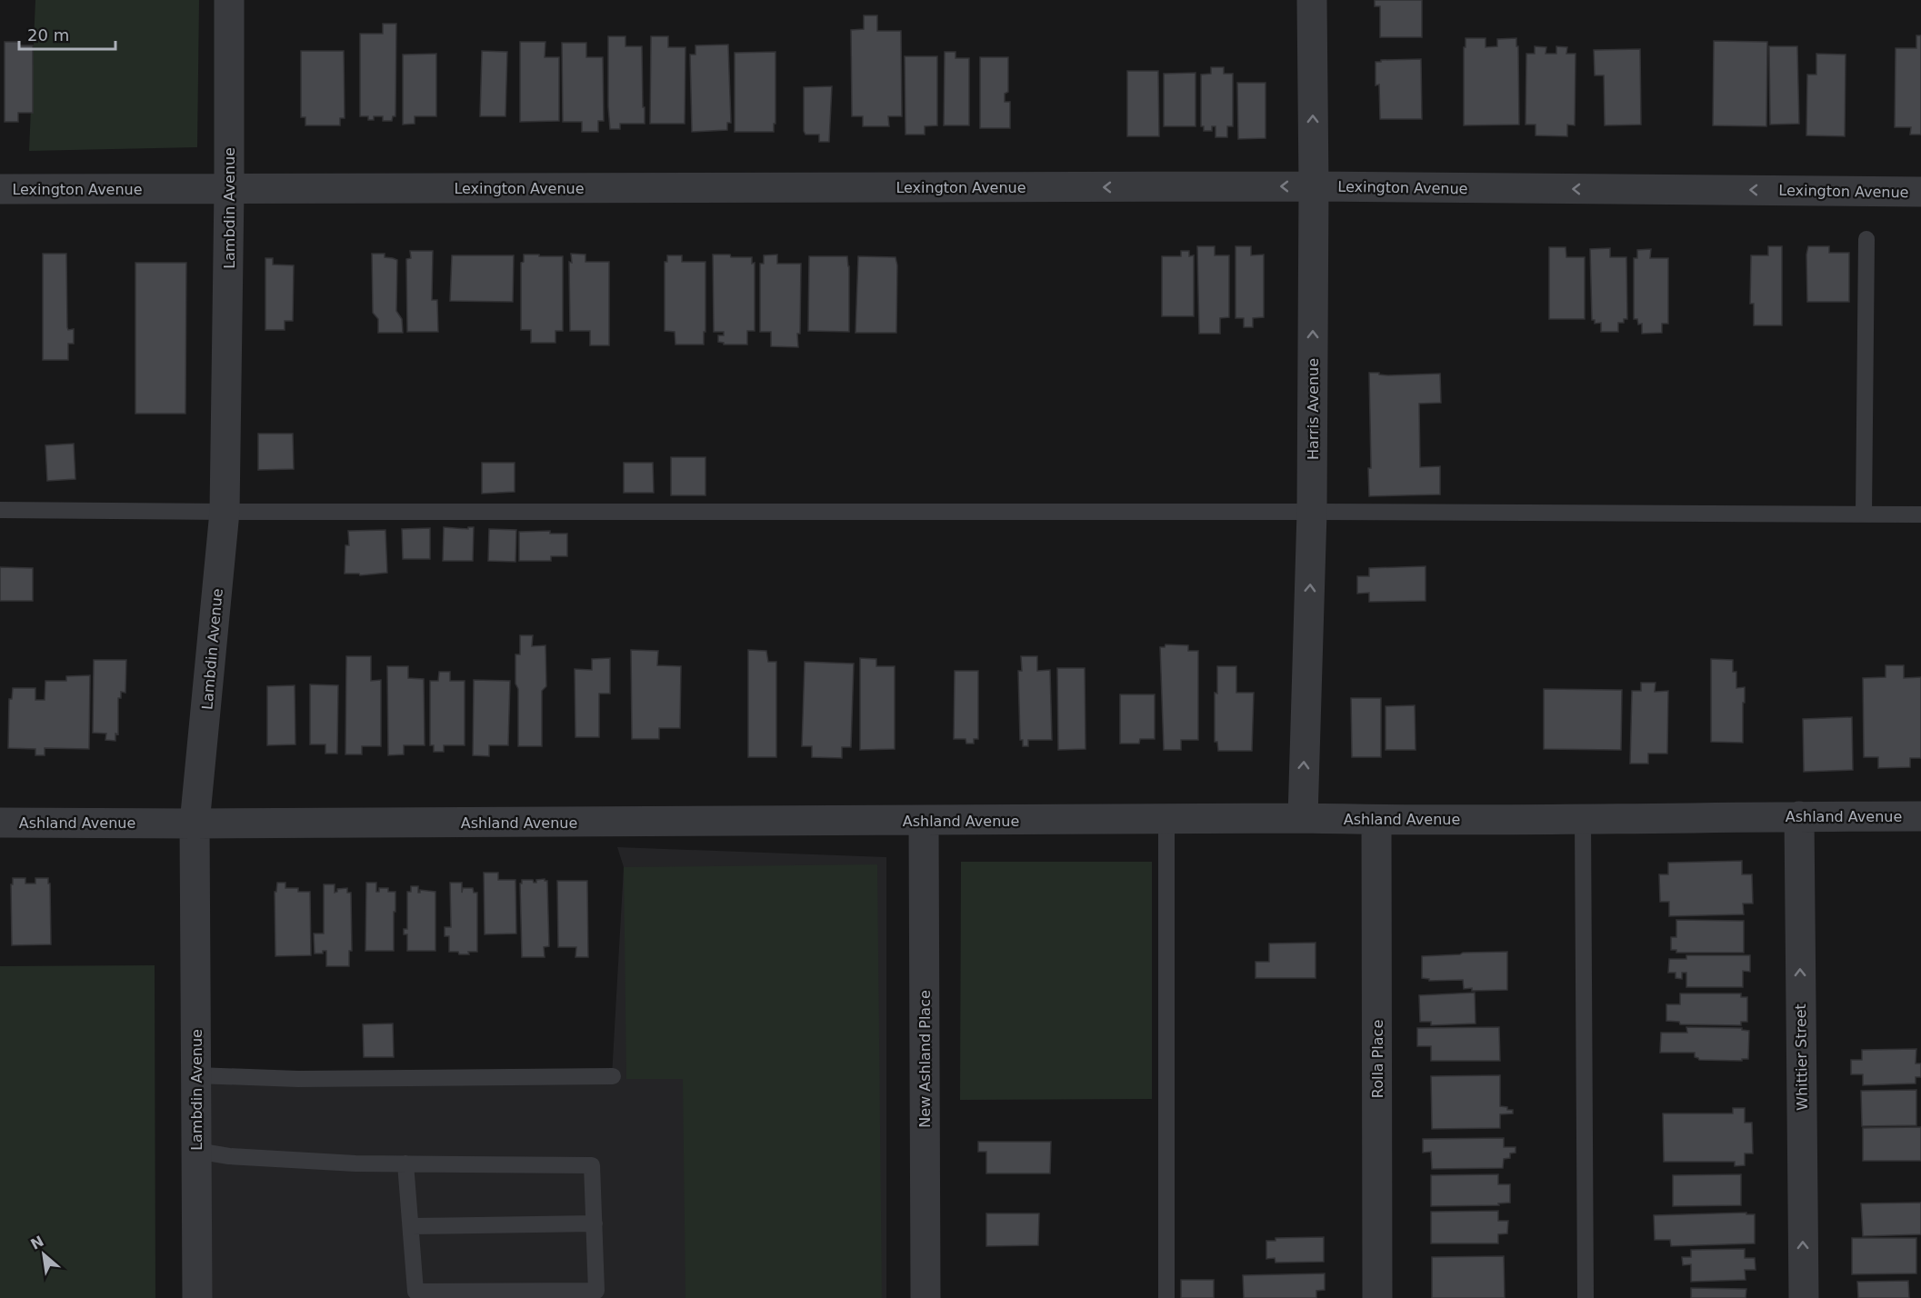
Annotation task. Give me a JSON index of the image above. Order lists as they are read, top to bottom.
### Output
{
  "streets": {
    "street": [
      "Lexington Avenue",
      "Lambdin Avenue",
      "Harris Avenue",
      "Ashland Avenue",
      "Whittier Street",
      "New Ashland Place",
      "Rolla Place"
    ]
  },
  "crossings": [
    ["Lexington Avenue", "Lambdin Avenue"],
    ["Lexington Avenue", "Harris Avenue"],
    ["Lambdin Avenue", "Ashland Avenue"],
    ["Harris Avenue", "Ashland Avenue"],
    ["Ashland Avenue", "Whittier Street"],
    ["Ashland Avenue", "New Ashland Place"],
    ["Ashland Avenue", "Rolla Place"]
  ],
  "one_way": ["Lexington Avenue", "Harris Avenue", "Whittier Street"],
  "scale_bar": "20 m",
  "north": "top left"
}
